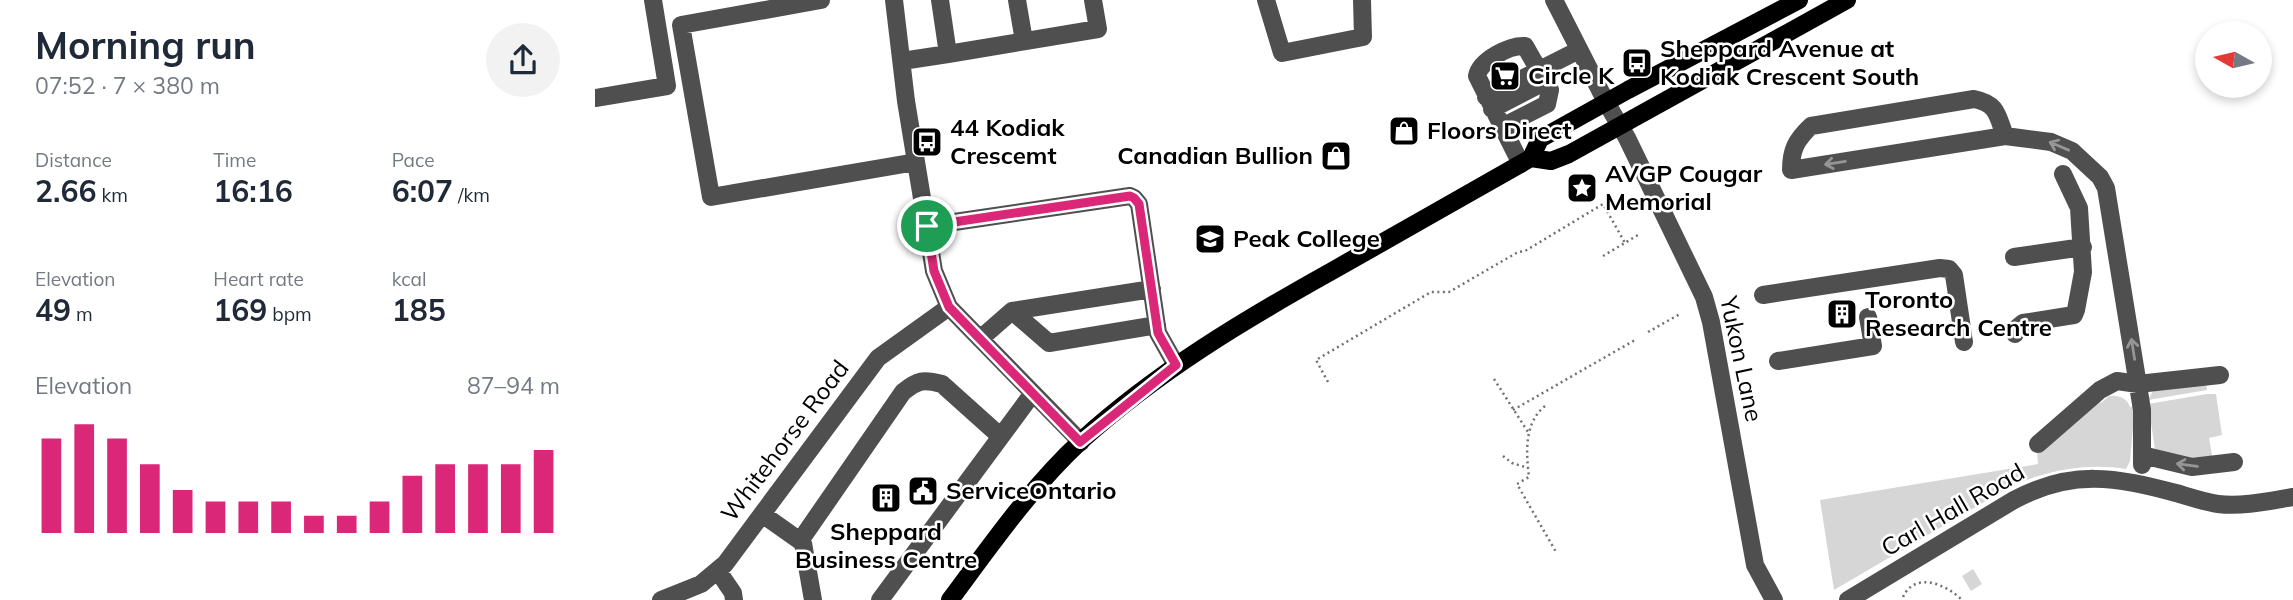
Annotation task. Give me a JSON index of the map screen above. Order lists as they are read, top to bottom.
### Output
{
  "streets": {
    "street": ["Yukon Lane", "Whitehorse Road", "Carl Hall Road"]
  },
  "places": {
    "bus stop": ["Sheppard Avenue at Kodiak Crescent South", "44 Kodiak Crescemt"],
    "supermarket": ["Circle K"],
    "shop": ["Floors Direct", "Canadian Bullion"],
    "place": ["AVGP Cougar Memorial"],
    "school or university": ["Peak College"],
    "building": ["Toronto Research Centre", "Sheppard Business Centre"],
    "public building": ["ServiceOntario"]
  },
  "north": "left",
  "page": {
    "heading": ["Morning run", "07:52 · 7 × 380 m"],
    "stats": [
      ["Distance", "2.66 km"],
      ["Time", "16:16"],
      ["Pace", "6:07 /km"],
      ["Elevation", "49 m"],
      ["Heart rate", "169 bpm"],
      ["kcal", "185"]
    ],
    "chart": ["Elevation", "87–94 m"]
  }
}
